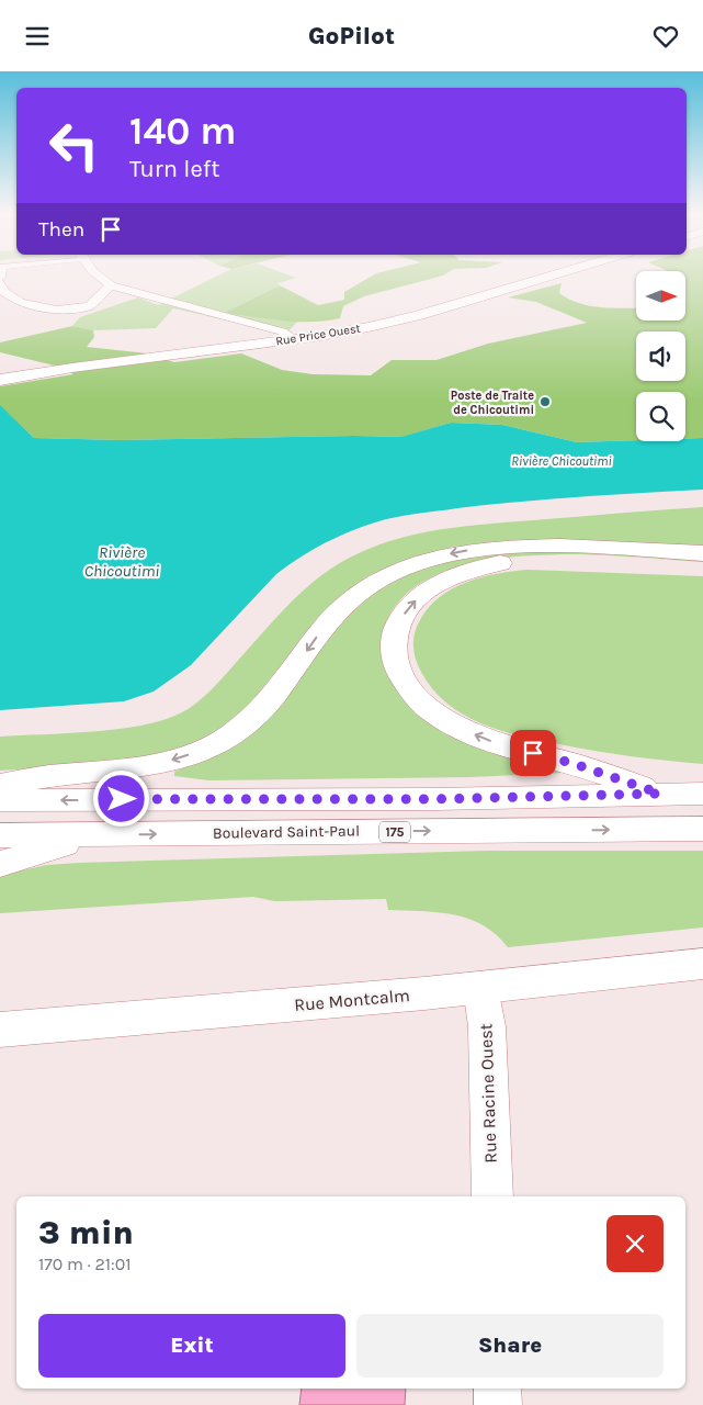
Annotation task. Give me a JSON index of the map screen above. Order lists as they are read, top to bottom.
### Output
{
  "streets": {
    "main road": ["Boulevard Saint-Paul", "175", "Rue Montcalm"],
    "street": ["Rue Price Ouest", "Rue Racine Ouest"]
  },
  "crossings": [
    ["Rue Montcalm", "Rue Racine Ouest"]
  ],
  "water": ["Rivière Chicoutimi"],
  "places": ["Poste de Traite de Chicoutimi"],
  "north": "right",
  "page": {
    "header": "GoPilot",
    "turn": ["140 m", "Turn left"],
    "then": "Then",
    "heading": ["3 min", "170 m · 21:01"],
    "buttons": ["Exit", "Share"]
  }
}
